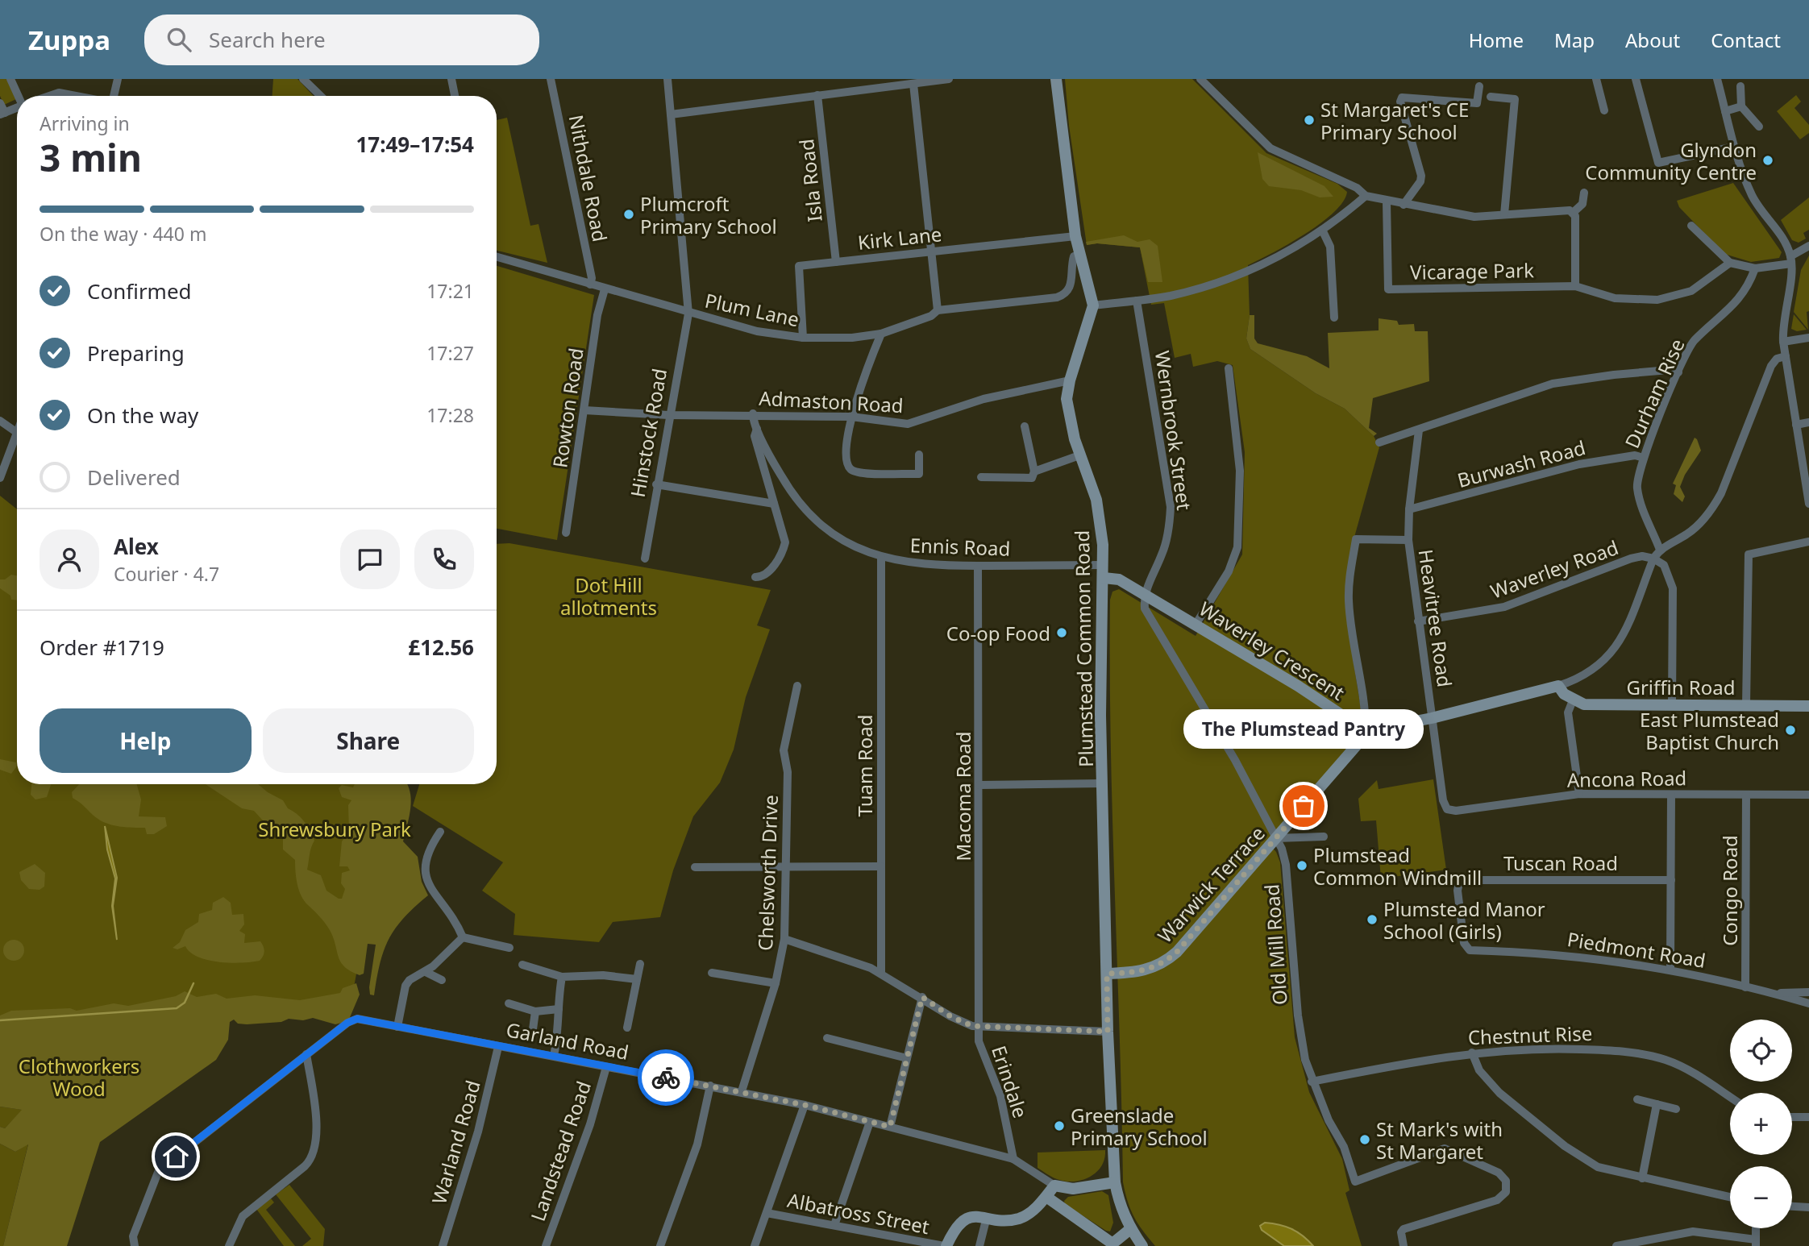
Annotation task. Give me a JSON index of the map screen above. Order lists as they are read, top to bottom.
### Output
{
  "streets": {
    "street": [
      "Nithdale Road",
      "Isla Road",
      "Kirk Lane",
      "Vicarage Park",
      "Plum Lane",
      "Durham Rise",
      "Admaston Road",
      "Rowton Road",
      "Wernbrook Street",
      "Hinstock Road",
      "Burwash Road",
      "Ennis Road",
      "Waverley Road",
      "Heavitree Road",
      "Plumstead Common Road",
      "Waverley Crescent",
      "Griffin Road",
      "Tuam Road",
      "Ancona Road",
      "Macoma Road",
      "Tuscan Road",
      "Chelsworth Drive",
      "Warwick Terrace",
      "Congo Road",
      "Old Mill Road",
      "Piedmont Road",
      "Chestnut Rise",
      "Garland Road",
      "Erindale",
      "Warland Road",
      "Landstead Road",
      "Albatross Street"
    ]
  },
  "crossings": [
    ["Nithdale Road", "Plum Lane"],
    ["Isla Road", "Kirk Lane"],
    ["Kirk Lane", "Plum Lane"],
    ["Plum Lane", "Rowton Road"],
    ["Plum Lane", "Hinstock Road"],
    ["Durham Rise", "Burwash Road"],
    ["Admaston Road", "Rowton Road"],
    ["Admaston Road", "Hinstock Road"],
    ["Admaston Road", "Ennis Road"],
    ["Admaston Road", "Plumstead Common Road"],
    ["Wernbrook Street", "Waverley Crescent"],
    ["Wernbrook Street", "Old Mill Road"],
    ["Burwash Road", "Heavitree Road"],
    ["Ennis Road", "Plumstead Common Road"],
    ["Ennis Road", "Tuam Road"],
    ["Ennis Road", "Macoma Road"],
    ["Waverley Road", "Heavitree Road"],
    ["Heavitree Road", "Ancona Road"],
    ["Plumstead Common Road", "Waverley Crescent"],
    ["Plumstead Common Road", "Warwick Terrace"],
    ["Plumstead Common Road", "Garland Road"],
    ["Waverley Crescent", "Warwick Terrace"],
    ["Waverley Crescent", "Old Mill Road"],
    ["Tuam Road", "Erindale"],
    ["Ancona Road", "Congo Road"],
    ["Macoma Road", "Erindale"],
    ["Tuscan Road", "Piedmont Road"],
    ["Chelsworth Drive", "Garland Road"],
    ["Chelsworth Drive", "Erindale"],
    ["Warwick Terrace", "Old Mill Road"],
    ["Congo Road", "Piedmont Road"],
    ["Old Mill Road", "Chestnut Rise"],
    ["Garland Road", "Erindale"],
    ["Garland Road", "Warland Road"],
    ["Garland Road", "Landstead Road"]
  ],
  "parks": ["Dot Hill allotments", "Shrewsbury Park", "Clothworkers Wood"],
  "places": [
    "St Margaret's CE Primary School",
    "Glyndon Community Centre",
    "Plumcroft Primary School",
    "Co-op Food",
    "East Plumstead Baptist Church",
    "The Plumstead Pantry",
    "Plumstead Common Windmill",
    "Plumstead Manor School (Girls)",
    "Greenslade Primary School",
    "St Mark's with St Margaret"
  ],
  "page": {
    "header": "Zuppa",
    "search": "Search here",
    "nav": [
      "Home",
      "Map",
      "About",
      "Contact"
    ],
    "heading": ["3 min", "Arriving in", "17:49–17:54"],
    "panel": [
      "Alex",
      "Courier · 4.7",
      "Order #1719",
      "£12.56"
    ],
    "bar": "On the way · 440 m",
    "list": [
      ["Confirmed", "17:21"],
      ["Preparing", "17:27"],
      ["On the way", "17:28"],
      "Delivered"
    ],
    "buttons": ["Help", "Share"],
    "bubble": "The Plumstead Pantry",
    "map_buttons": ["+", "−"]
  }
}
